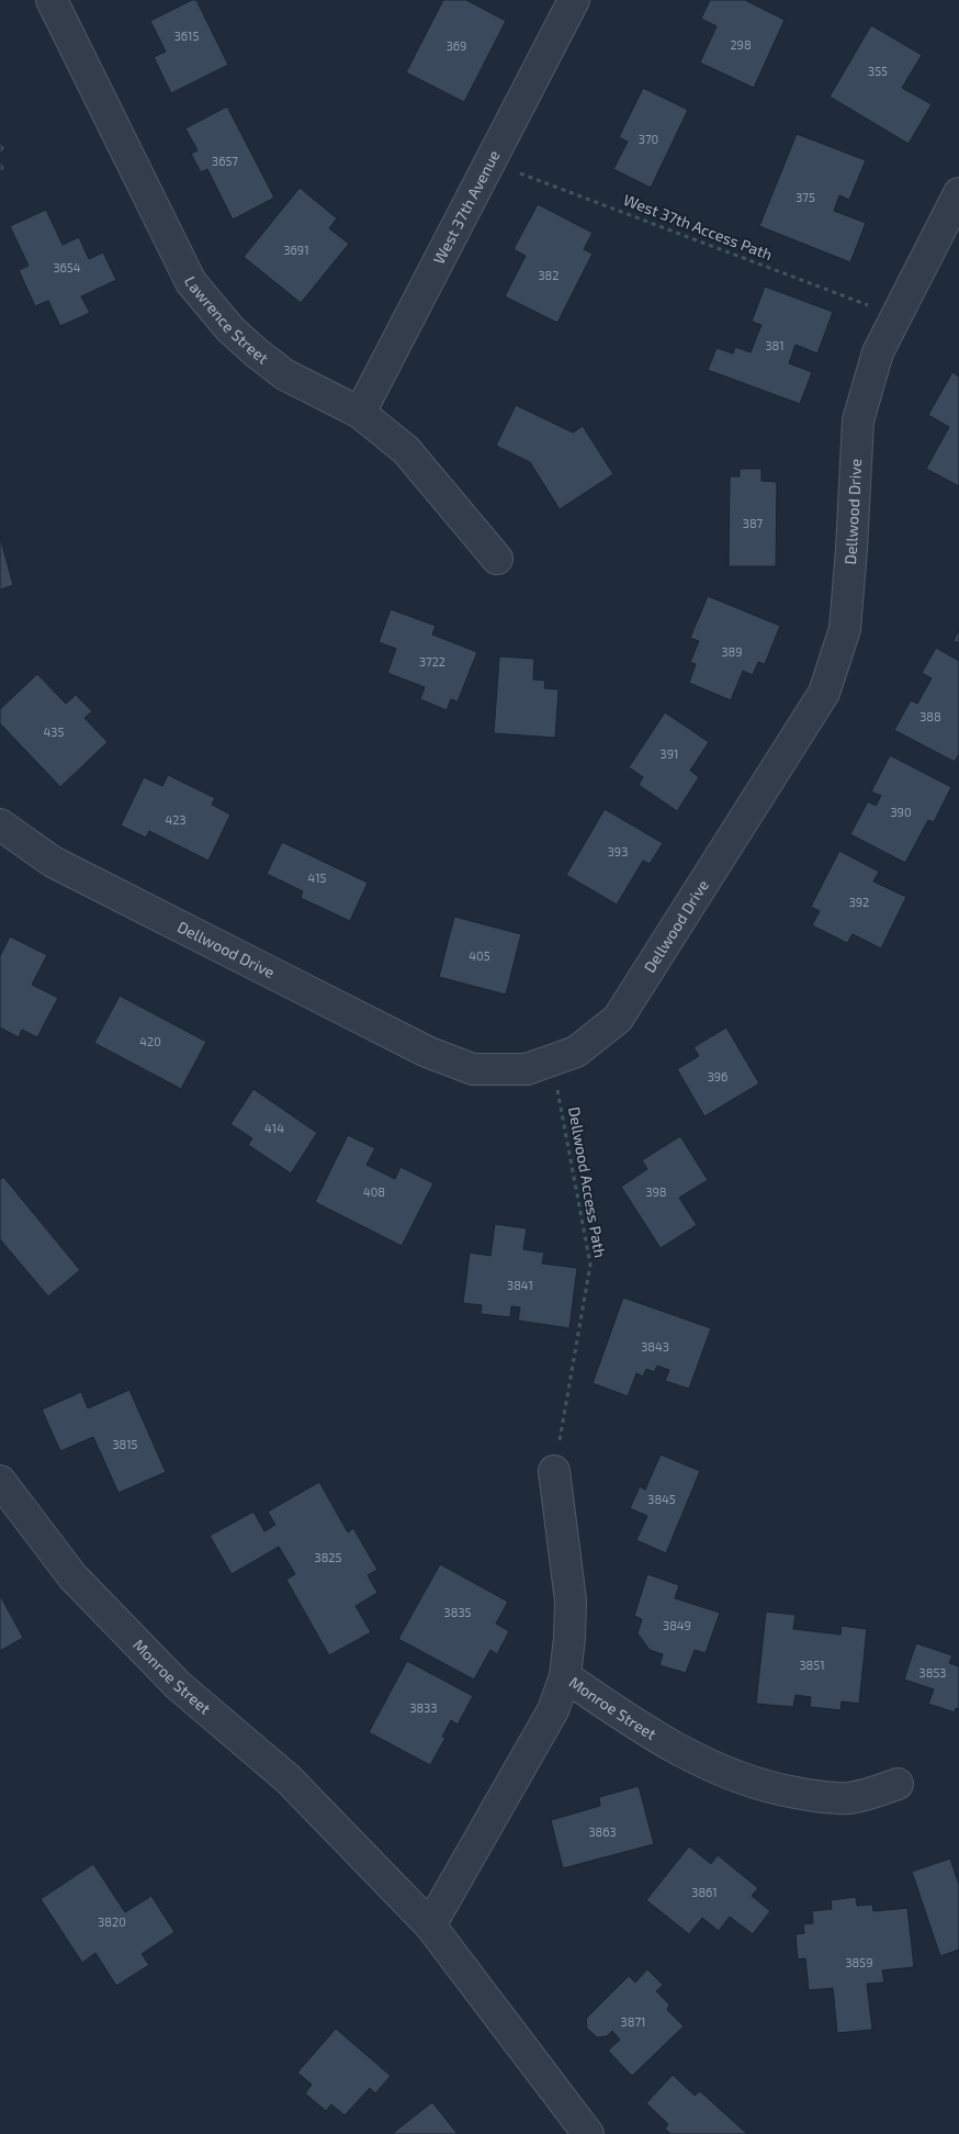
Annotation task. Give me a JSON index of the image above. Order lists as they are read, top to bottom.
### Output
{
  "streets": {
    "street": [
      "West 37th Avenue",
      "Lawrence Street",
      "Dellwood Drive",
      "Monroe Street"
    ],
    "path": ["West 37th Access Path", "Dellwood Access Path"]
  },
  "crossings": [
    ["West 37th Avenue", "West 37th Access Path"],
    ["West 37th Avenue", "Lawrence Street"],
    ["West 37th Access Path", "Dellwood Drive"],
    ["Dellwood Drive", "Dellwood Access Path"]
  ],
  "house_numbers": [
    "3615",
    "298",
    "369",
    "355",
    "370",
    "3657",
    "375",
    "3691",
    "3654",
    "382",
    "381",
    "387",
    "389",
    "3722",
    "388",
    "435",
    "391",
    "390",
    "423",
    "393",
    "415",
    "392",
    "405",
    "420",
    "396",
    "414",
    "408",
    "398",
    "3841",
    "3843",
    "3815",
    "3845",
    "3825",
    "3835",
    "3849",
    "3851",
    "3853",
    "3833",
    "3863",
    "3861",
    "3820",
    "3859",
    "3871"
  ]
}
